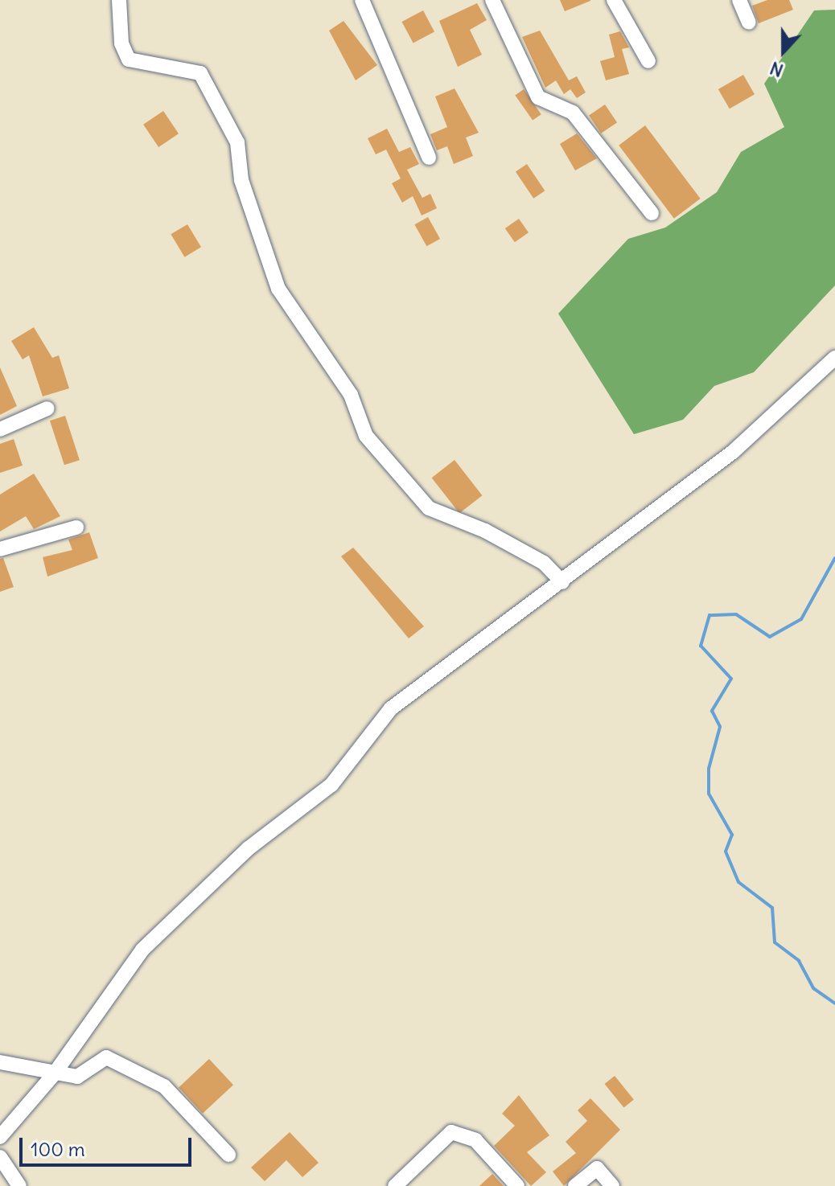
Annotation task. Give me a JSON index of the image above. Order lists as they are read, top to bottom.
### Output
{
  "scale_bar": "100 m",
  "north": "bottom"
}
